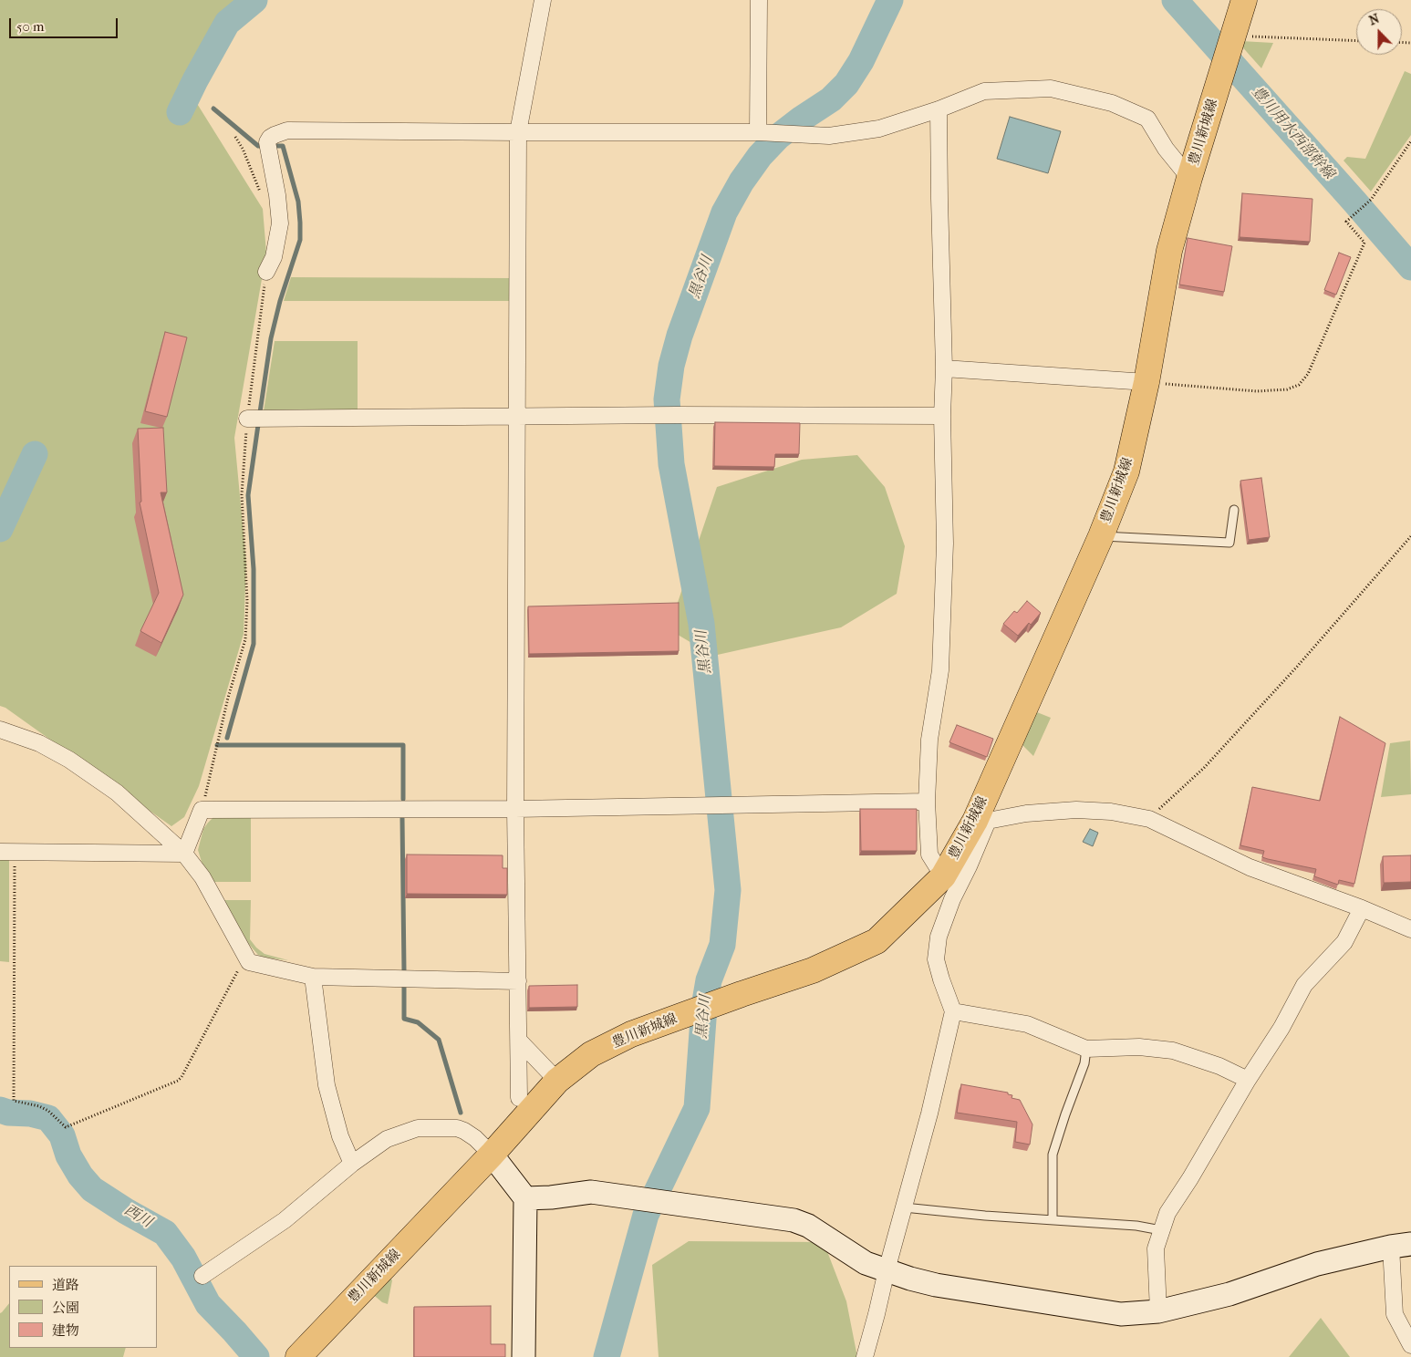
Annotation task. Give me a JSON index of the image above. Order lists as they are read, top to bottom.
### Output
{
  "streets": {
    "main road": ["豊川新城線"]
  },
  "water": ["豊川用水西部幹線", "黒谷川", "西川"],
  "legend": ["道路", "公園", "建物"],
  "scale_bar": "50 m",
  "north": "top"
}
